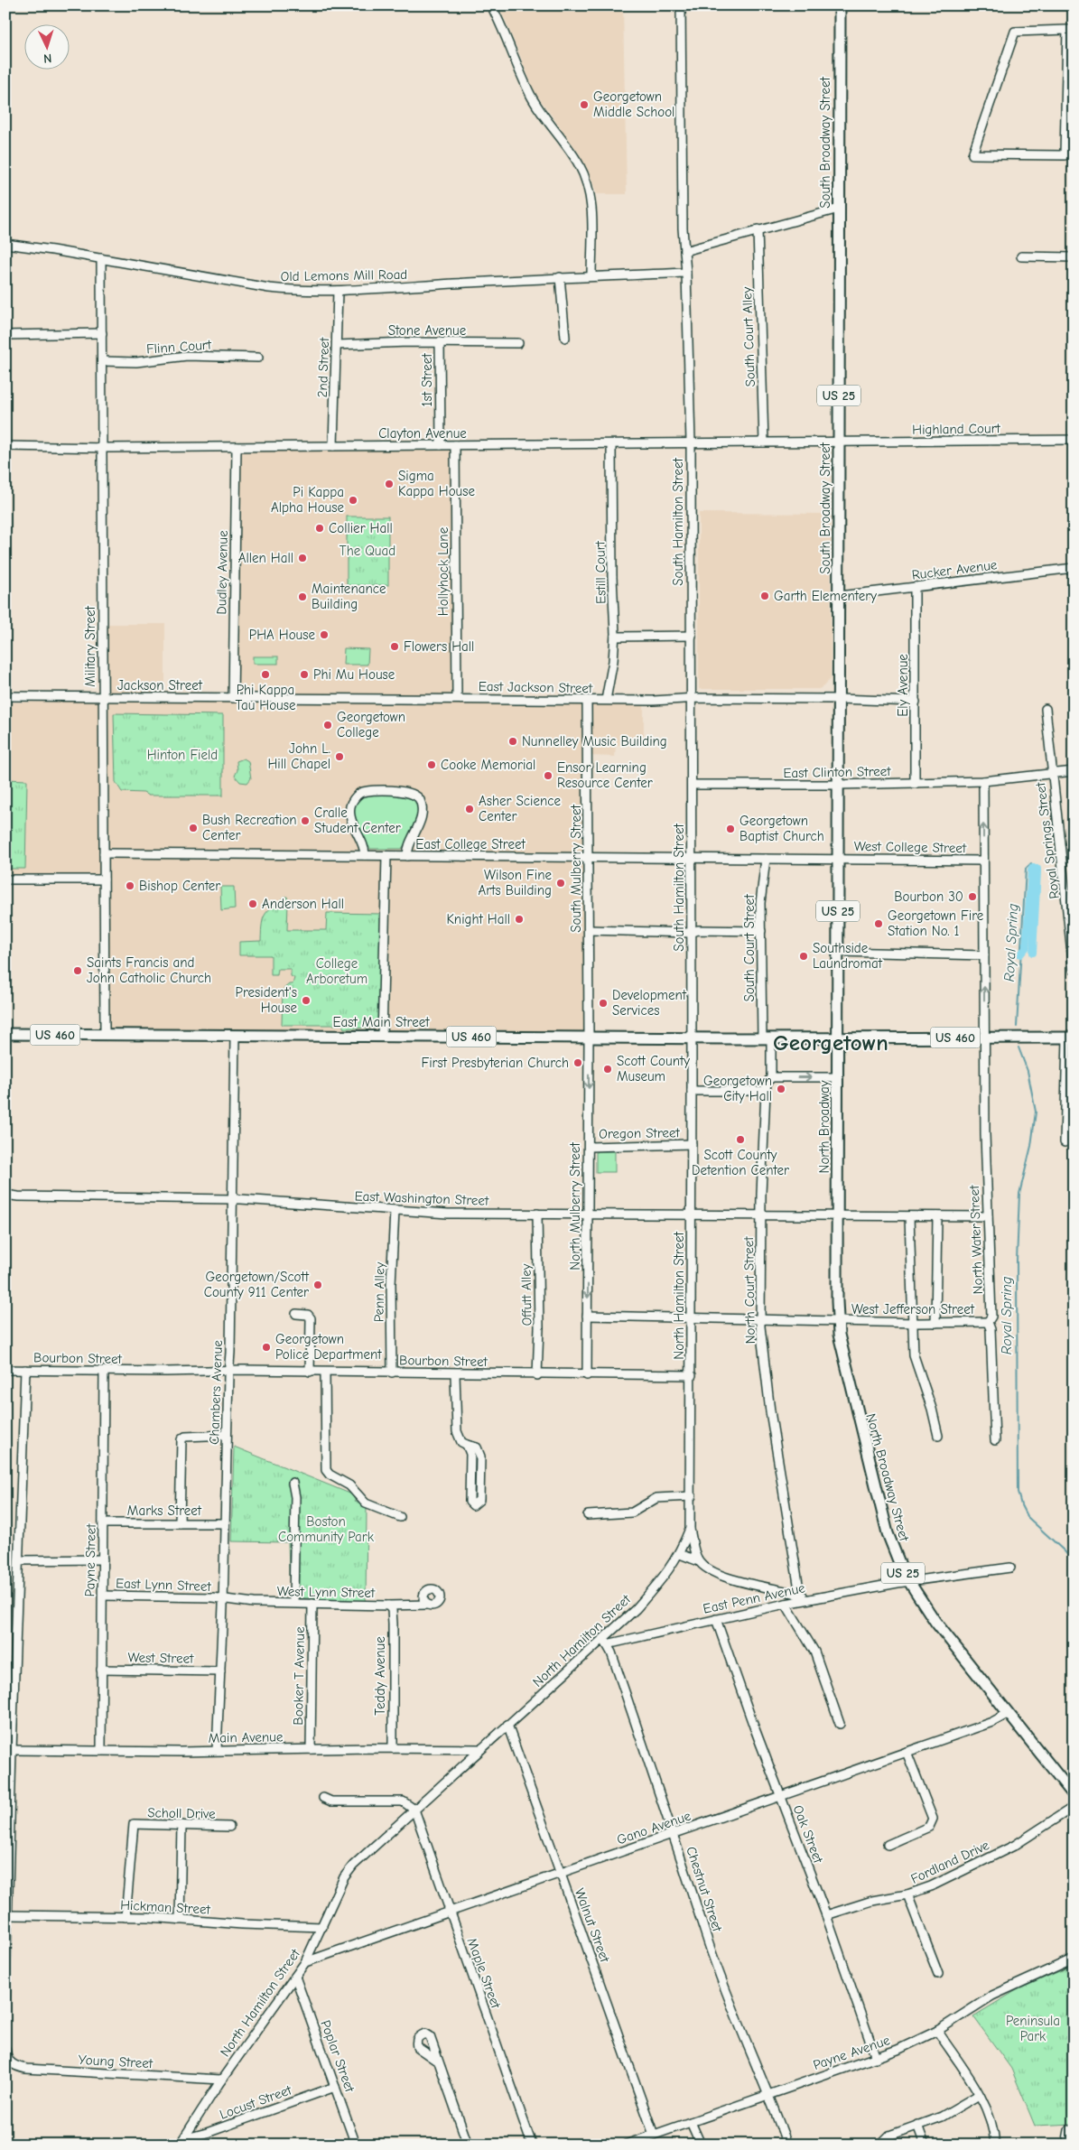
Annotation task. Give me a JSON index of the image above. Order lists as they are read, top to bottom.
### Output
{
  "streets": {
    "main road": [
      "South Broadway Street",
      "US 25",
      "East Main Street",
      "US 460",
      "North Broadway",
      "North Broadway Street"
    ],
    "street": [
      "Old Lemons Mill Road",
      "Stone Avenue",
      "South Court Alley",
      "Flinn Court",
      "2nd Street",
      "1st Street",
      "Highland Court",
      "Clayton Avenue",
      "South Hamilton Street",
      "Rucker Avenue",
      "Hollyhock Lane",
      "Dudley Avenue",
      "Estill Court",
      "Military Street",
      "Jackson Street",
      "Ely Avenue",
      "East Jackson Street",
      "East Clinton Street",
      "Royal Springs Street",
      "East College Street",
      "West College Street",
      "South Mulberry Street",
      "South Court Street",
      "Oregon Street",
      "East Washington Street",
      "North Mulberry Street",
      "North Water Street",
      "North Court Street",
      "Penn Alley",
      "Offutt Alley",
      "North Hamilton Street",
      "West Jefferson Street",
      "Bourbon Street",
      "Chambers Avenue",
      "Marks Street",
      "Payne Street",
      "East Lynn Street",
      "West Lynn Street",
      "East Penn Avenue",
      "West Street",
      "Booker T Avenue",
      "Teddy Avenue",
      "Main Avenue",
      "Scholl Drive",
      "Gano Avenue",
      "Oak Street",
      "Fordland Drive",
      "Chestnut Street",
      "Hickman Street",
      "Walnut Street",
      "Maple Street",
      "Payne Avenue",
      "Poplar Street",
      "Young Street",
      "Locust Street"
    ]
  },
  "crossings": [
    ["South Broadway Street", "Highland Court"],
    ["South Broadway Street", "Clayton Avenue"],
    ["South Broadway Street", "Rucker Avenue"],
    ["South Broadway Street", "East Jackson Street"],
    ["South Broadway Street", "East Clinton Street"],
    ["South Broadway Street", "East College Street"],
    ["South Broadway Street", "West College Street"],
    ["South Broadway Street", "East Main Street"],
    ["South Broadway Street", "US 460"],
    ["South Broadway Street", "North Broadway"],
    ["Old Lemons Mill Road", "2nd Street"],
    ["Old Lemons Mill Road", "South Hamilton Street"],
    ["Old Lemons Mill Road", "Military Street"],
    ["Stone Avenue", "2nd Street"],
    ["Stone Avenue", "1st Street"],
    ["South Court Alley", "Clayton Avenue"],
    ["Flinn Court", "Military Street"],
    ["2nd Street", "Clayton Avenue"],
    ["1st Street", "Clayton Avenue"],
    ["Highland Court", "Clayton Avenue"],
    ["Clayton Avenue", "South Hamilton Street"],
    ["Clayton Avenue", "Hollyhock Lane"],
    ["Clayton Avenue", "Dudley Avenue"],
    ["Clayton Avenue", "Estill Court"],
    ["Clayton Avenue", "Military Street"],
    ["South Hamilton Street", "East Jackson Street"],
    ["South Hamilton Street", "East Clinton Street"],
    ["South Hamilton Street", "East College Street"],
    ["South Hamilton Street", "East Main Street"],
    ["South Hamilton Street", "North Hamilton Street"],
    ["Rucker Avenue", "Ely Avenue"],
    ["Hollyhock Lane", "East Jackson Street"],
    ["Dudley Avenue", "Jackson Street"],
    ["Dudley Avenue", "East Jackson Street"],
    ["Estill Court", "East Jackson Street"],
    ["Military Street", "Jackson Street"],
    ["Military Street", "East College Street"],
    ["Military Street", "East Main Street"],
    ["Jackson Street", "East Jackson Street"],
    ["Ely Avenue", "East Jackson Street"],
    ["Ely Avenue", "East Clinton Street"],
    ["East Jackson Street", "South Mulberry Street"],
    ["East Clinton Street", "Royal Springs Street"],
    ["East Clinton Street", "North Water Street"],
    ["East College Street", "West College Street"],
    ["East College Street", "South Mulberry Street"],
    ["East College Street", "South Court Street"],
    ["West College Street", "North Water Street"],
    ["South Mulberry Street", "East Main Street"],
    ["South Mulberry Street", "North Mulberry Street"],
    ["South Court Street", "East Main Street"],
    ["South Court Street", "North Court Street"],
    ["East Main Street", "US 460"],
    ["East Main Street", "North Broadway"],
    ["East Main Street", "North Mulberry Street"],
    ["East Main Street", "North Court Street"],
    ["East Main Street", "North Hamilton Street"],
    ["East Main Street", "Chambers Avenue"],
    ["US 460", "North Broadway"],
    ["US 460", "North Water Street"],
    ["North Broadway", "East Washington Street"],
    ["North Broadway", "North Broadway Street"],
    ["Oregon Street", "North Mulberry Street"],
    ["Oregon Street", "North Hamilton Street"],
    ["East Washington Street", "North Mulberry Street"],
    ["East Washington Street", "North Water Street"],
    ["East Washington Street", "North Court Street"],
    ["East Washington Street", "Penn Alley"],
    ["East Washington Street", "Offutt Alley"],
    ["East Washington Street", "North Hamilton Street"],
    ["East Washington Street", "Chambers Avenue"],
    ["East Washington Street", "North Broadway Street"],
    ["North Mulberry Street", "West Jefferson Street"],
    ["North Mulberry Street", "Bourbon Street"],
    ["North Water Street", "West Jefferson Street"],
    ["North Court Street", "West Jefferson Street"],
    ["Penn Alley", "Bourbon Street"],
    ["Offutt Alley", "Bourbon Street"],
    ["North Hamilton Street", "West Jefferson Street"],
    ["North Hamilton Street", "Bourbon Street"],
    ["North Hamilton Street", "East Penn Avenue"],
    ["North Hamilton Street", "Main Avenue"],
    ["North Hamilton Street", "Gano Avenue"],
    ["North Hamilton Street", "Chestnut Street"],
    ["North Hamilton Street", "Hickman Street"],
    ["North Hamilton Street", "Walnut Street"],
    ["North Hamilton Street", "Maple Street"],
    ["North Hamilton Street", "Poplar Street"],
    ["North Hamilton Street", "Young Street"],
    ["North Hamilton Street", "Locust Street"],
    ["West Jefferson Street", "North Broadway Street"],
    ["Bourbon Street", "Chambers Avenue"],
    ["Bourbon Street", "Payne Street"],
    ["Chambers Avenue", "Marks Street"],
    ["Chambers Avenue", "East Lynn Street"],
    ["Chambers Avenue", "West Lynn Street"],
    ["Chambers Avenue", "West Street"],
    ["Chambers Avenue", "Main Avenue"],
    ["North Broadway Street", "East Penn Avenue"],
    ["North Broadway Street", "Gano Avenue"],
    ["Marks Street", "Payne Street"],
    ["Payne Street", "East Lynn Street"],
    ["Payne Street", "West Street"],
    ["Payne Street", "Main Avenue"],
    ["East Lynn Street", "West Lynn Street"],
    ["West Lynn Street", "Booker T Avenue"],
    ["West Lynn Street", "Teddy Avenue"],
    ["East Penn Avenue", "Oak Street"],
    ["East Penn Avenue", "Chestnut Street"],
    ["Booker T Avenue", "Main Avenue"],
    ["Teddy Avenue", "Main Avenue"],
    ["Scholl Drive", "Hickman Street"],
    ["Gano Avenue", "Oak Street"],
    ["Gano Avenue", "Chestnut Street"],
    ["Gano Avenue", "Walnut Street"],
    ["Gano Avenue", "Maple Street"],
    ["Oak Street", "Fordland Drive"],
    ["Oak Street", "Payne Avenue"],
    ["Chestnut Street", "Payne Avenue"],
    ["Walnut Street", "Payne Avenue"],
    ["Poplar Street", "Locust Street"]
  ],
  "one_way": ["North Mulberry Street"],
  "districts": ["Georgetown"],
  "water": ["Royal Spring"],
  "parks": [
    "The Quad",
    "Hinton Field",
    "College Arboretum",
    "Boston Community Park",
    "Peninsula Park"
  ],
  "places": [
    "Georgetown Middle School",
    "Sigma Kappa House",
    "Pi Kappa Alpha House",
    "Collier Hall",
    "Allen Hall",
    "Garth Elementery",
    "Maintenance Building",
    "PHA House",
    "Flowers Hall",
    "Phi Kappa Tau House",
    "Phi Mu House",
    "Georgetown College",
    "Nunnelley Music Building",
    "John L. Hill Chapel",
    "Cooke Memorial",
    "Ensor Learning Resource Center",
    "Asher Science Center",
    "Cralle Student Center",
    "Bush Recreation Center",
    "Georgetown Baptist Church",
    "Wilson Fine Arts Building",
    "Bishop Center",
    "Bourbon 30",
    "Anderson Hall",
    "Knight Hall",
    "Georgetown Fire Station No. 1",
    "Southside Laundromat",
    "Saints Francis and John Catholic Church",
    "President's House",
    "Development Services",
    "First Presbyterian Church",
    "Scott County Museum",
    "Georgetown City Hall",
    "Scott County Detention Center",
    "Georgetown/Scott County 911 Center",
    "Georgetown Police Department"
  ],
  "north": "bottom"
}
